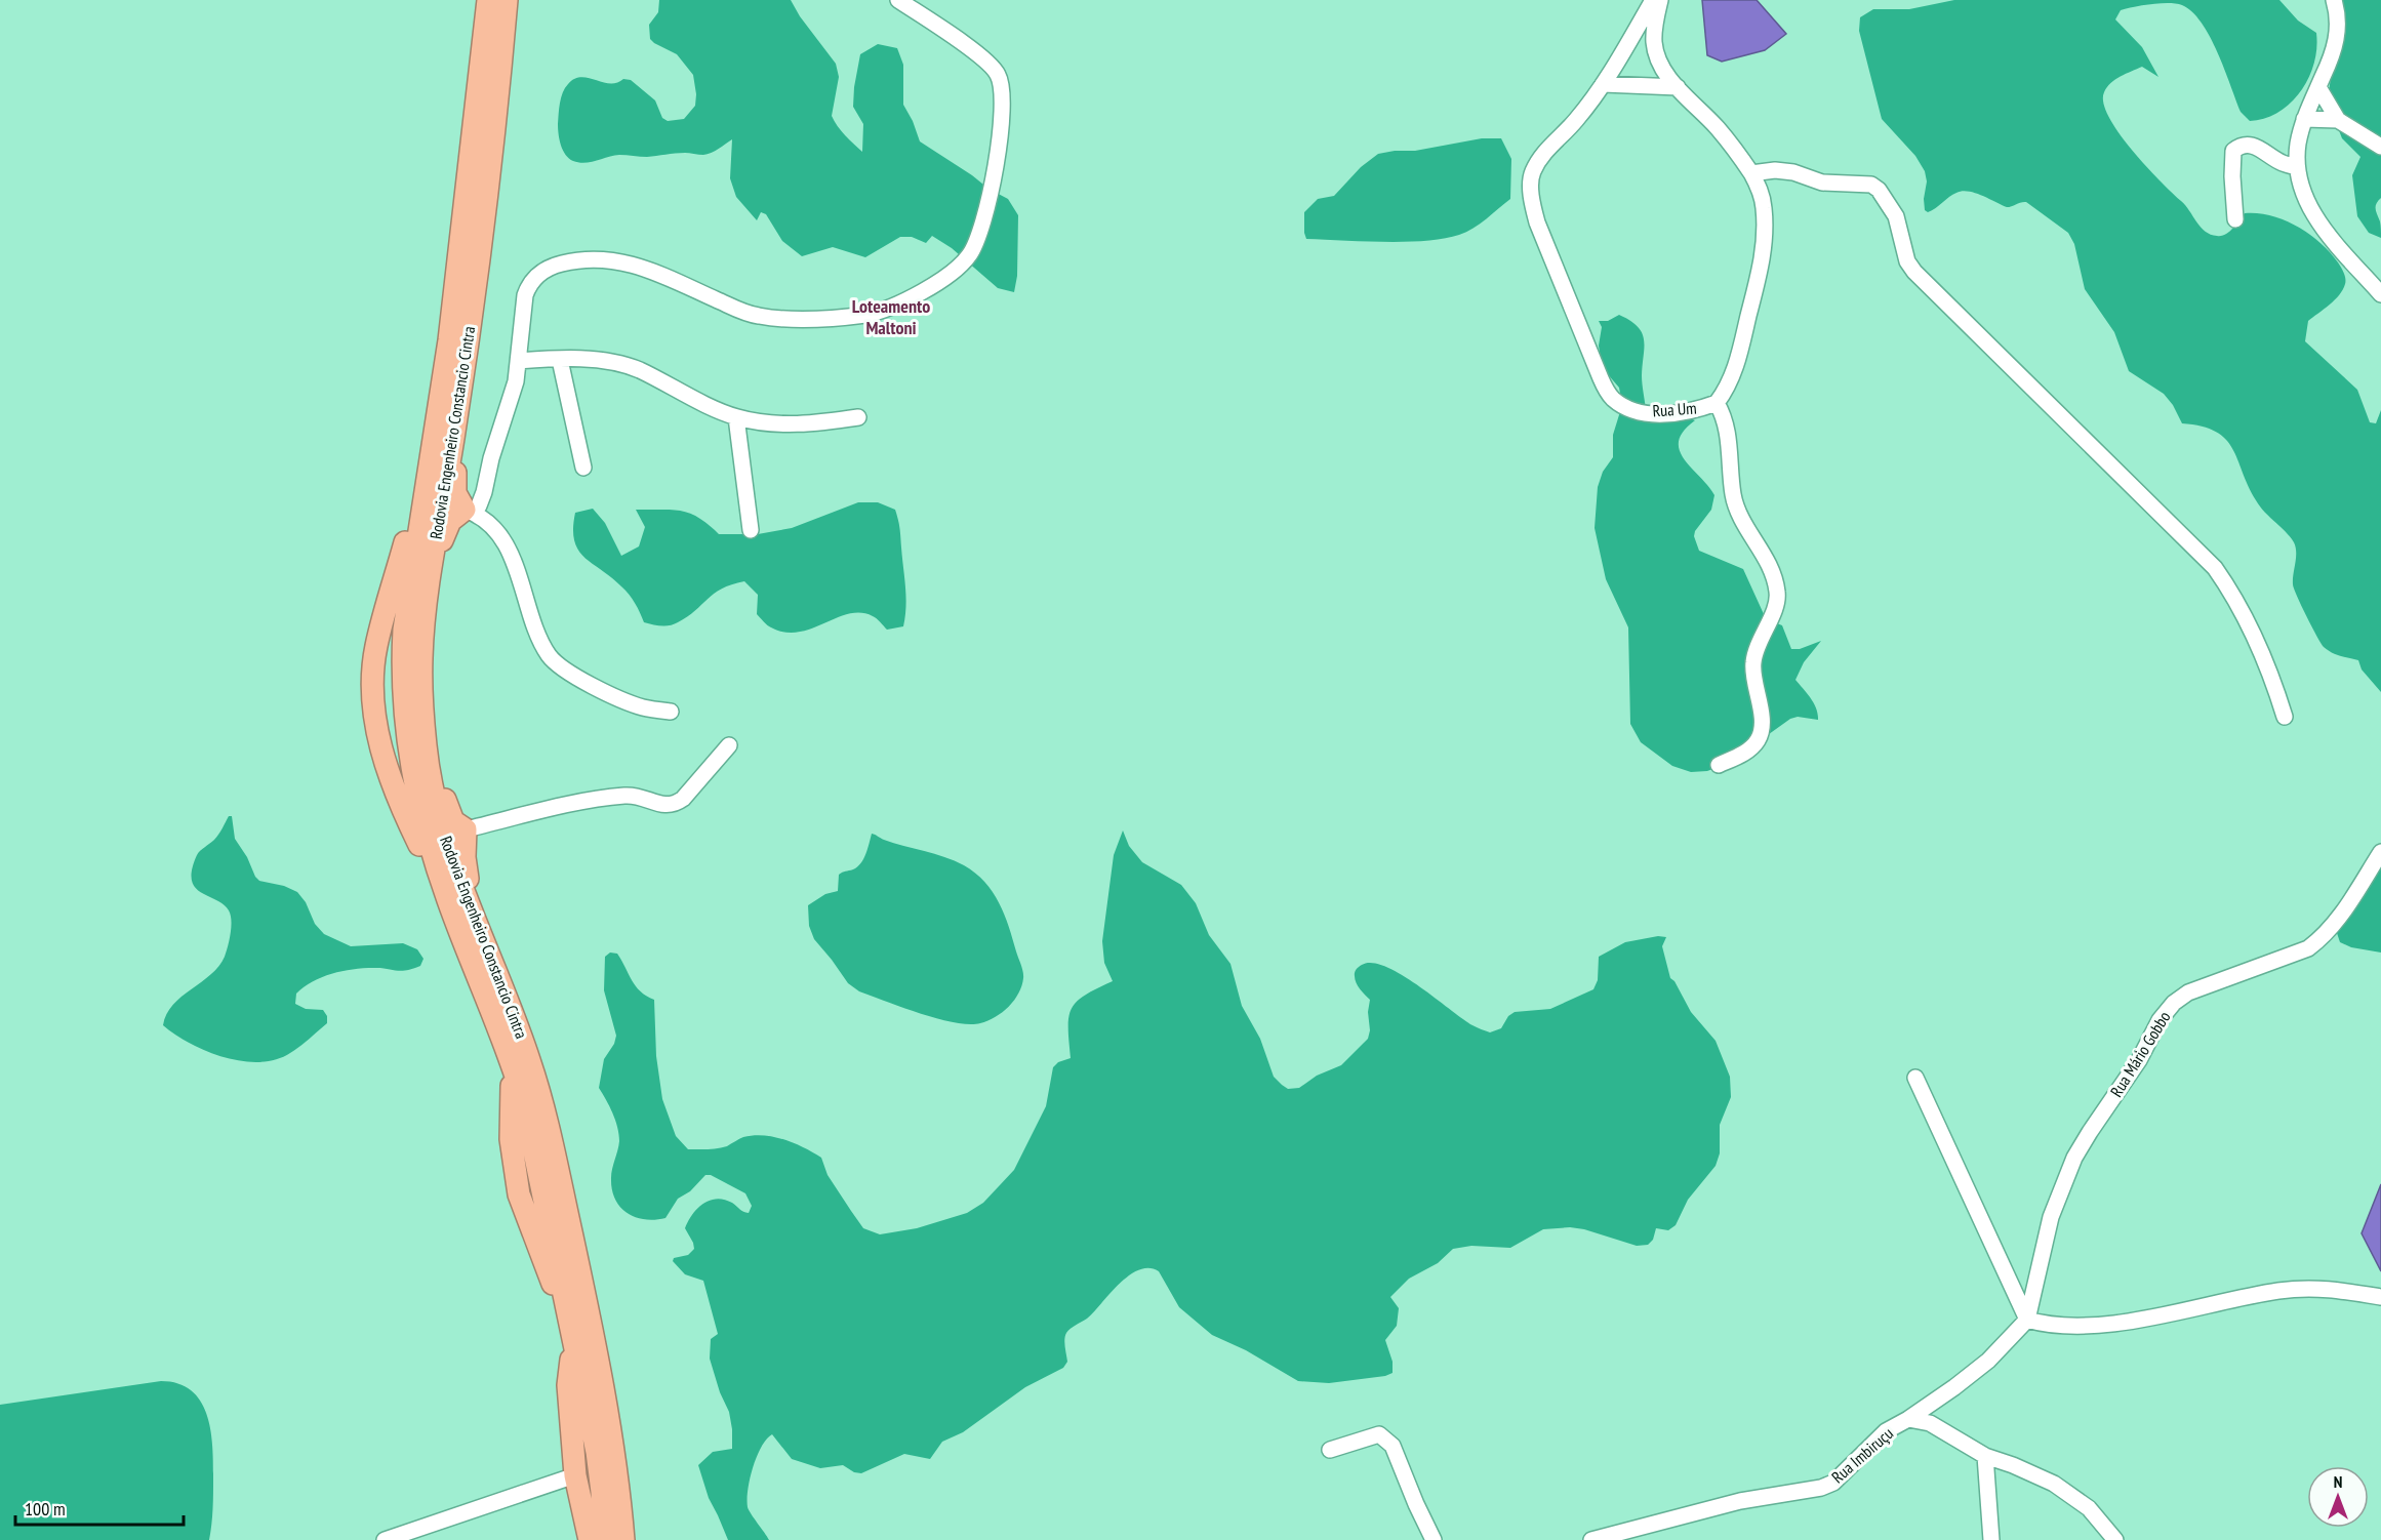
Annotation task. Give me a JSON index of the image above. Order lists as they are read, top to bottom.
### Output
{
  "streets": {
    "highway": ["Rodovia Engenheiro Constancio Cintra"],
    "street": ["Rua Um", "Rua Mário Gobbo", "Rua Imbiruçu"]
  },
  "crossings": [
    ["Rua Mário Gobbo", "Rua Imbiruçu"]
  ],
  "districts": ["Loteamento Maltoni"],
  "scale_bar": "100 m",
  "north": "top"
}
